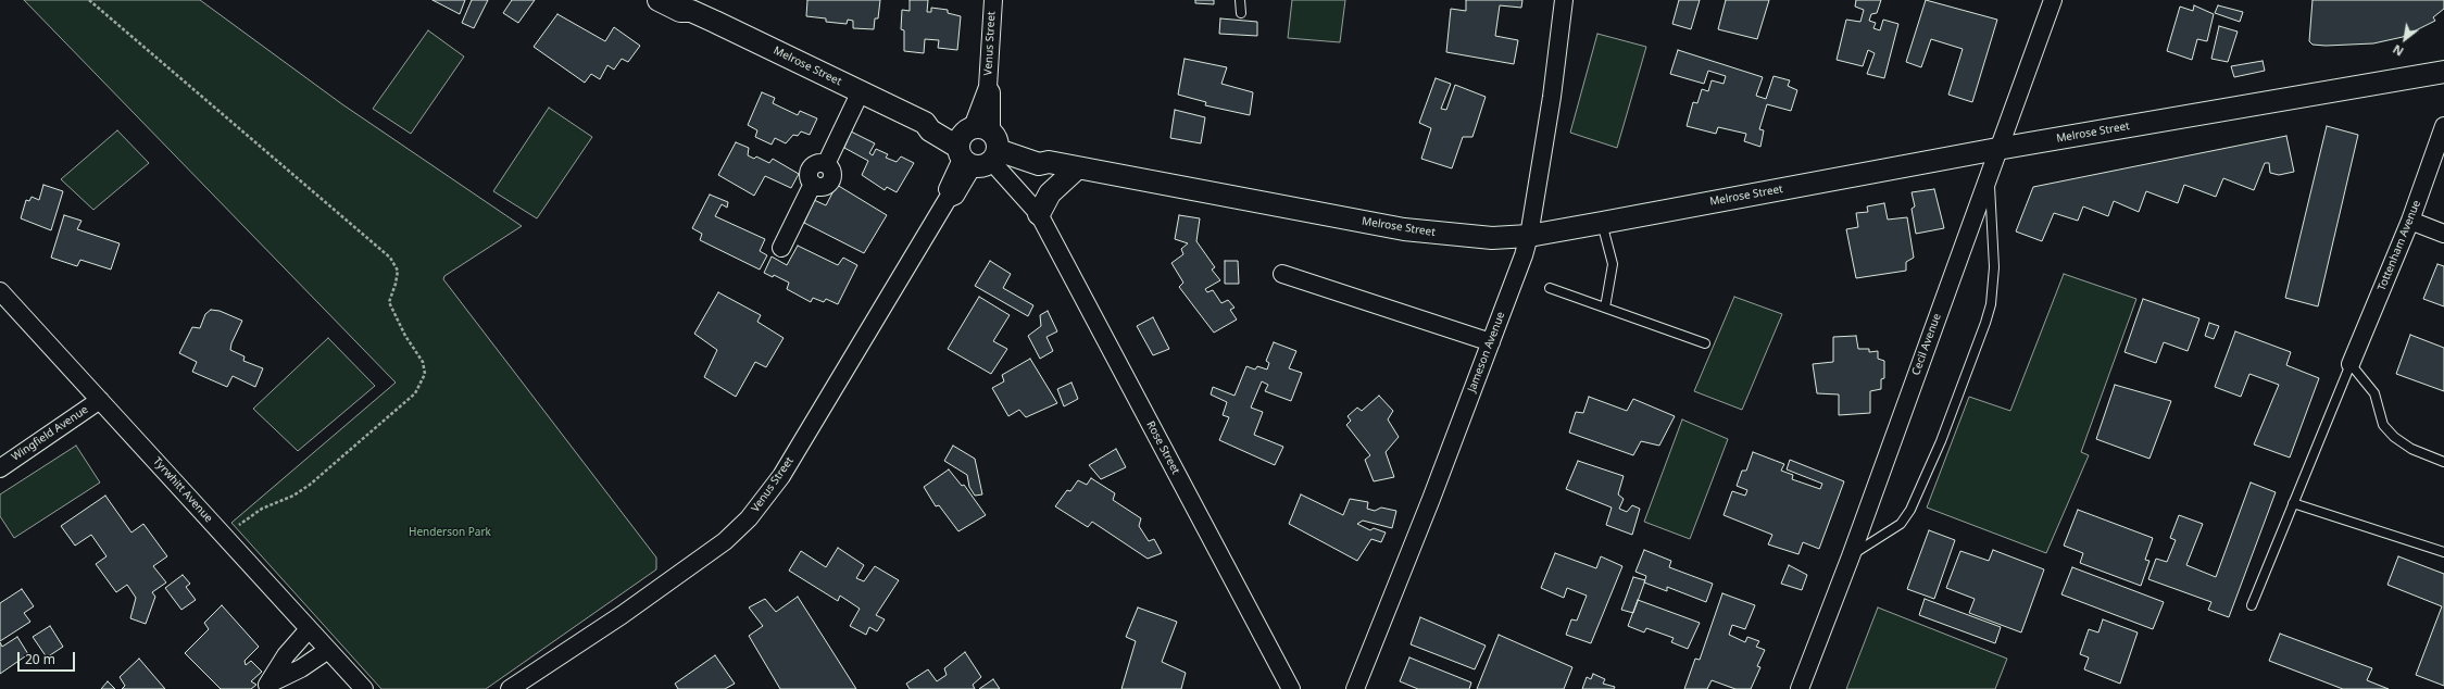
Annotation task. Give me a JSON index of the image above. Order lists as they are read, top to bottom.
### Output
{
  "streets": {
    "street": [
      "Venus Street",
      "Melrose Street",
      "Tottenham Avenue",
      "Cecil Avenue",
      "Jameson Avenue",
      "Wingfield Avenue",
      "Rose Street",
      "Tyrwhitt Avenue"
    ]
  },
  "crossings": [
    ["Venus Street", "Melrose Street"],
    ["Venus Street", "Rose Street"],
    ["Melrose Street", "Cecil Avenue"],
    ["Melrose Street", "Jameson Avenue"],
    ["Melrose Street", "Rose Street"],
    ["Wingfield Avenue", "Tyrwhitt Avenue"]
  ],
  "parks": ["Henderson Park"],
  "scale_bar": "20 m",
  "north": "bottom left"
}
